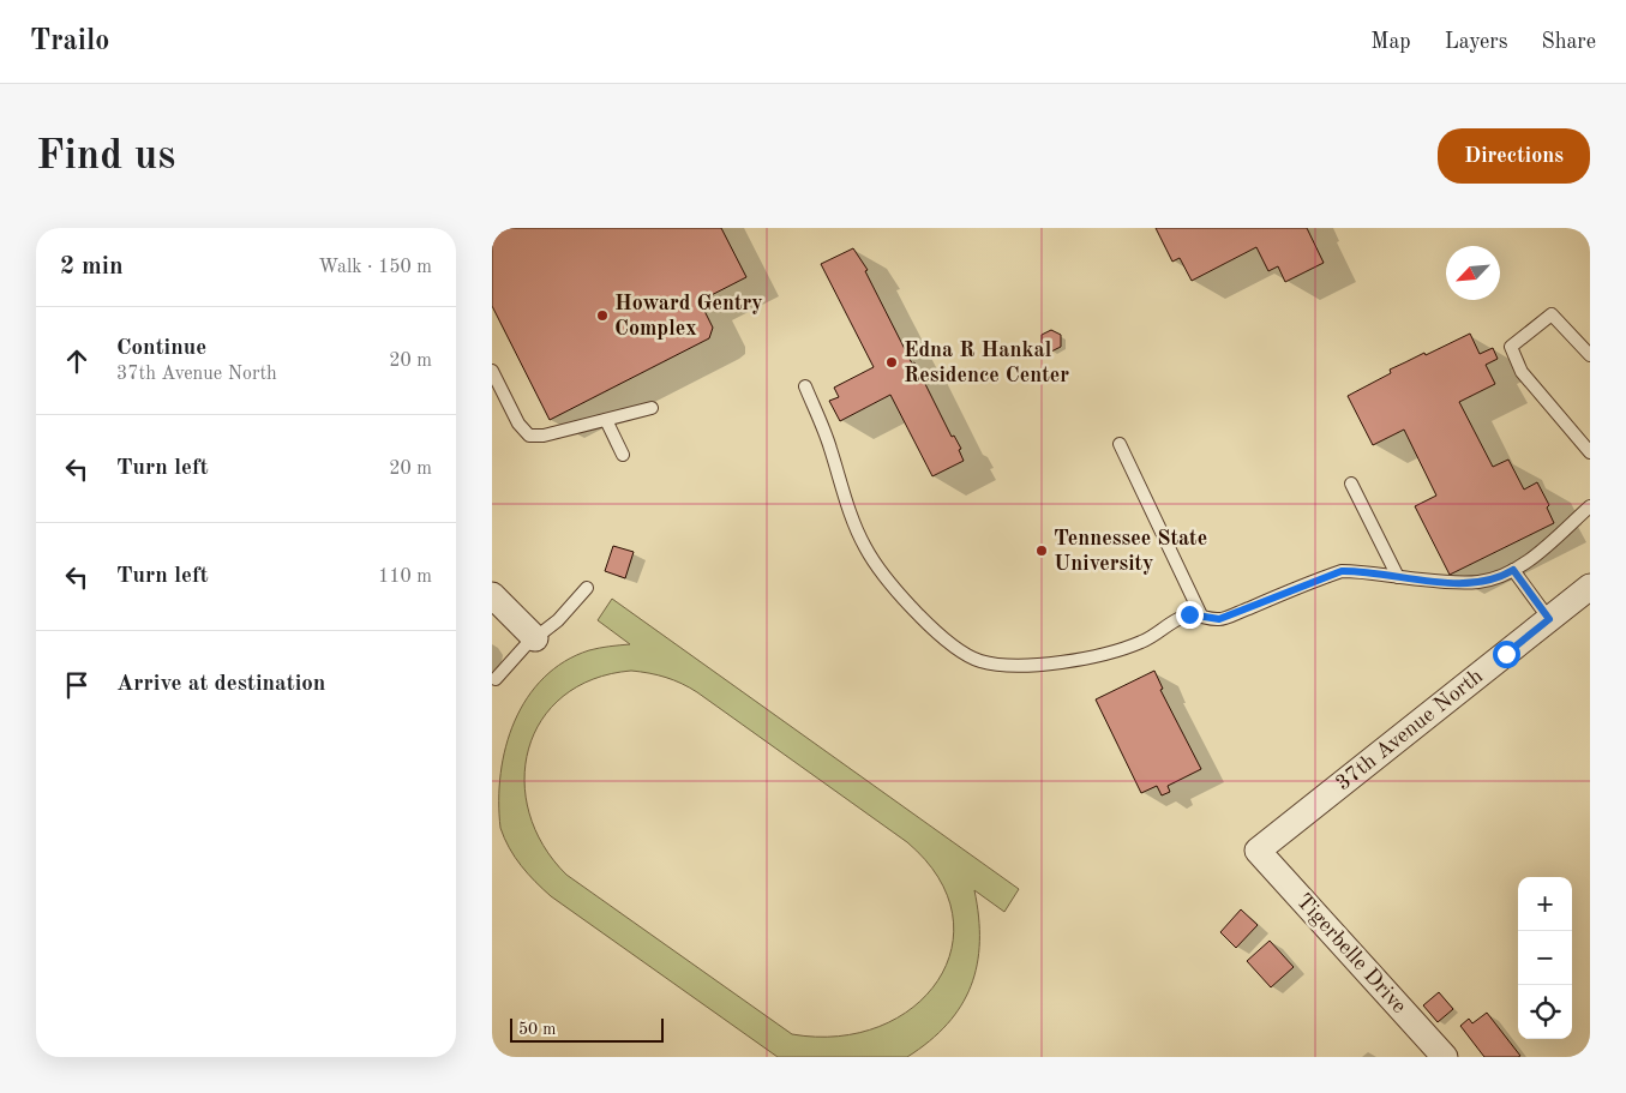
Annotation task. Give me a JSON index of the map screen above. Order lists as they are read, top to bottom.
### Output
{
  "streets": {
    "street": ["37th Avenue North", "Tigerbelle Drive"]
  },
  "crossings": [
    ["37th Avenue North", "Tigerbelle Drive"]
  ],
  "places": ["Howard Gentry Complex", "Edna R Hankal Residence Center", "Tennessee State University"],
  "scale_bar": "50 m",
  "north": "bottom left",
  "page": {
    "header": "Trailo",
    "nav": ["Map", "Layers", "Share"],
    "buttons": "Directions",
    "title": "Find us",
    "heading": ["2 min", "Walk · 150 m"],
    "list": [
      ["Continue", "37th Avenue North", "20 m"],
      ["Turn left", "20 m"],
      ["Turn left", "110 m"],
      "Arrive at destination"
    ],
    "map_buttons": ["+", "−"],
    "scale": "50 m"
  }
}
